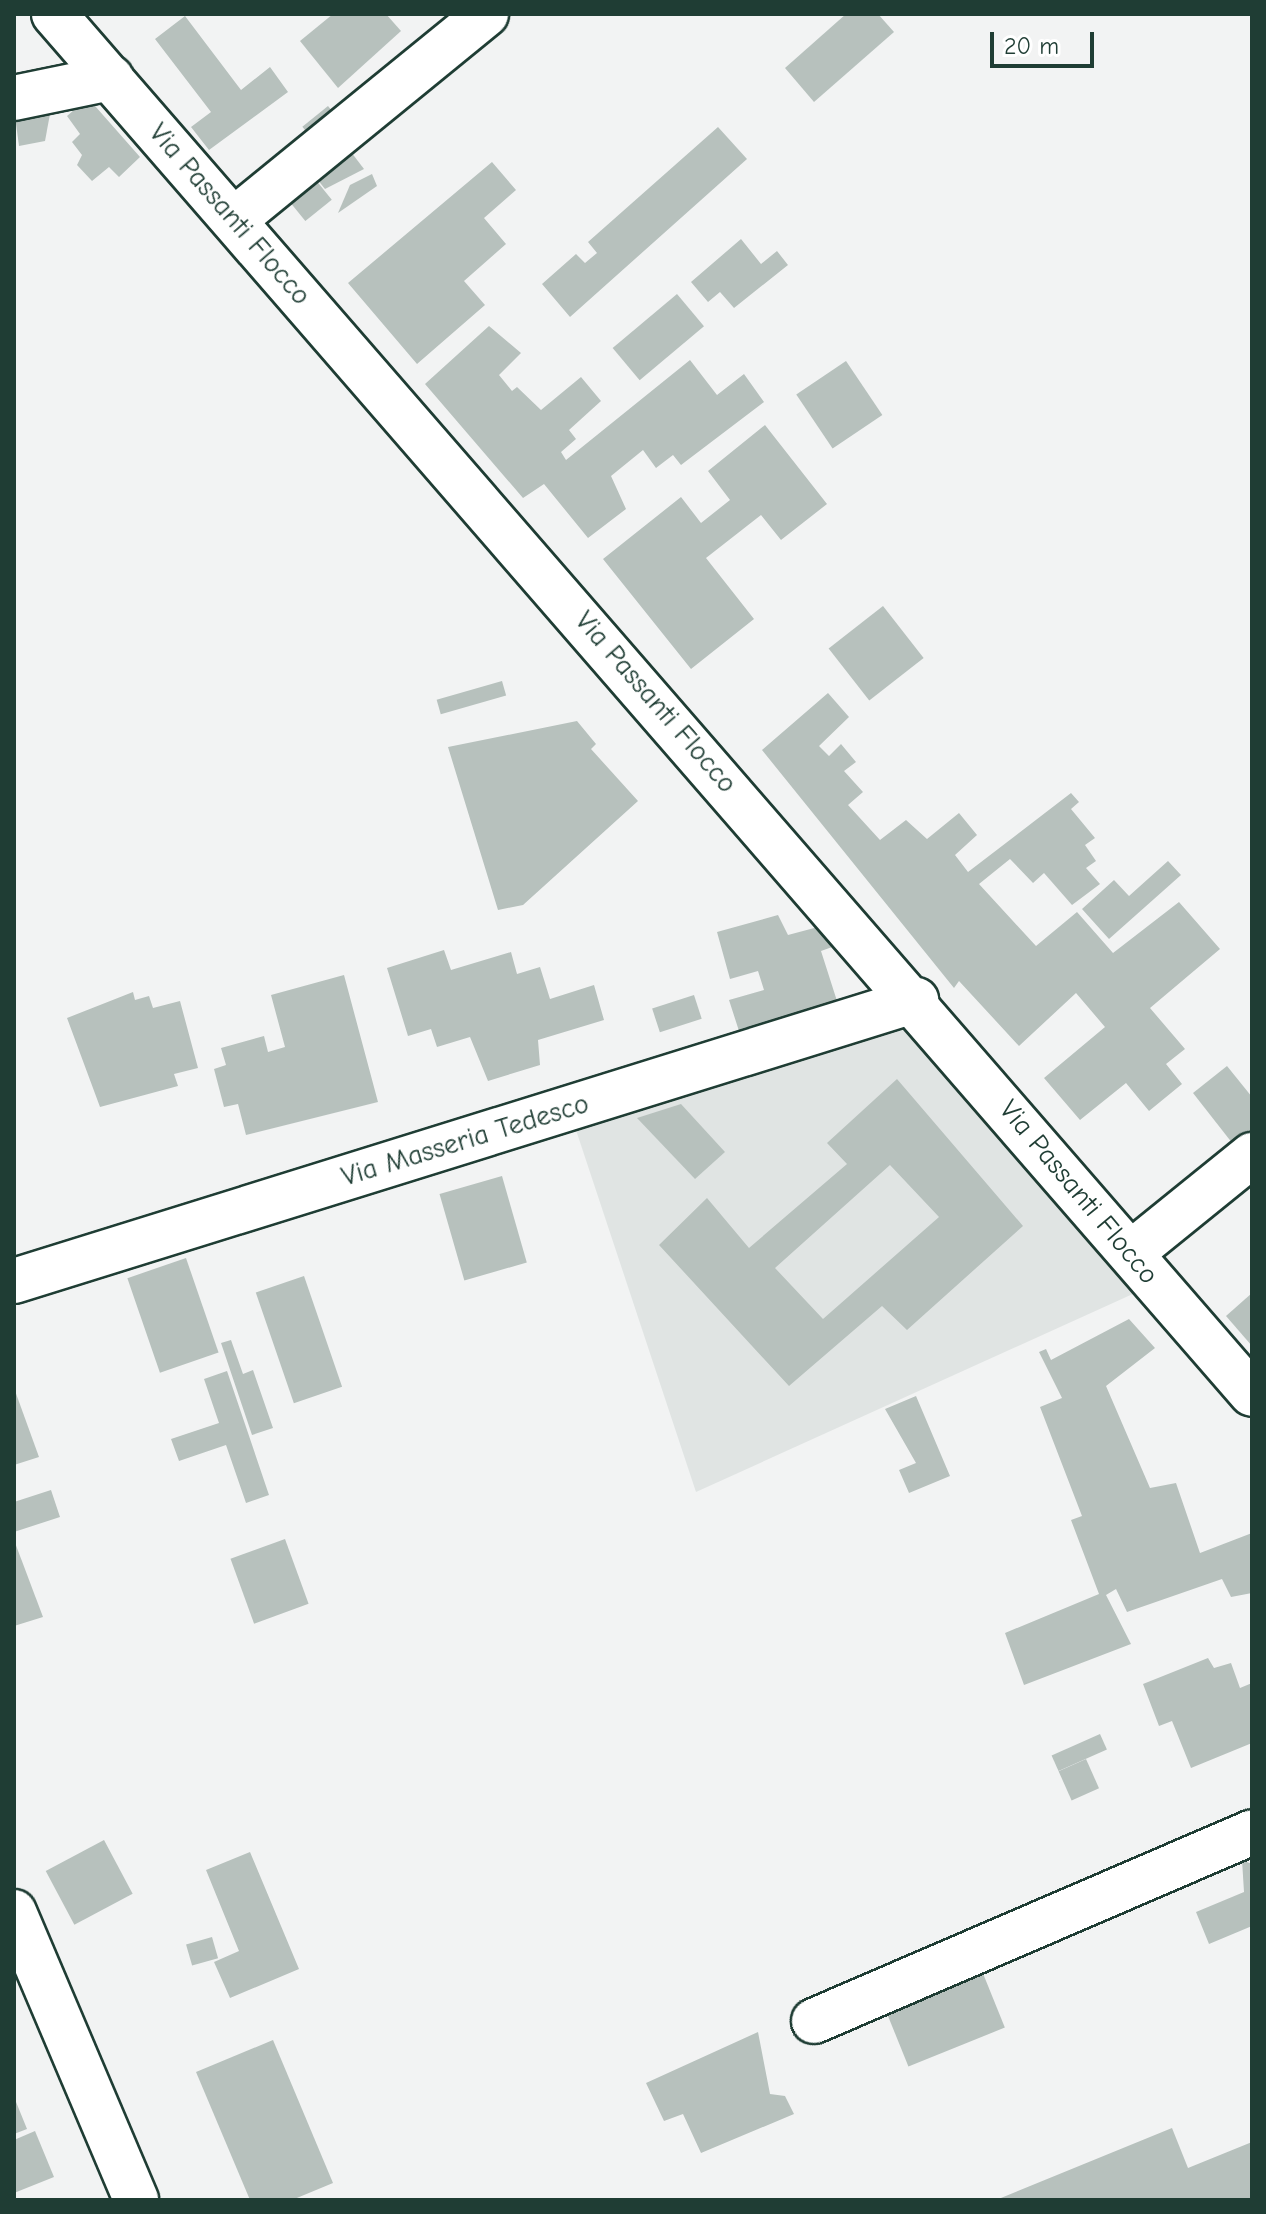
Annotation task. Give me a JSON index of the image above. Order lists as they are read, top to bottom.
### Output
{
  "streets": {
    "street": ["Via Passanti Flocco", "Via Masseria Tedesco"]
  },
  "crossings": [
    ["Via Passanti Flocco", "Via Masseria Tedesco"]
  ],
  "scale_bar": "20 m"
}
